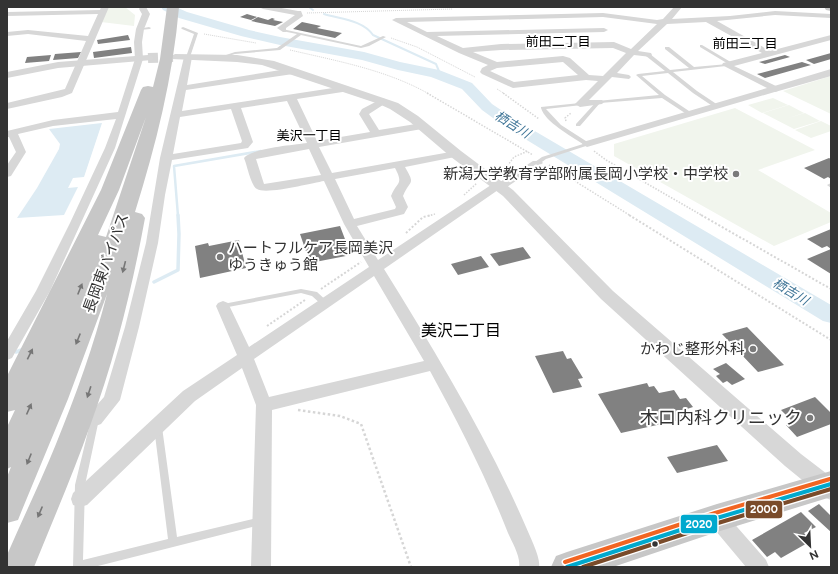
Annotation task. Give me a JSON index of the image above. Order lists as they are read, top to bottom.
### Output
{
  "streets": {
    "highway": ["長岡東バイパス"]
  },
  "districts": [
    "前田二丁目",
    "前田三丁目",
    "美沢一丁目",
    "美沢二丁目"
  ],
  "water": ["栖吉川"],
  "places": [
    "新潟大学教育学部附属長岡小学校・中学校",
    "ハートフルケア長岡美沢 ゆうきゅう館",
    "かわじ整形外科",
    "木口内科クリニック"
  ],
  "lines": ["transit line 2020", "transit line 2000"],
  "north": "bottom right"
}
